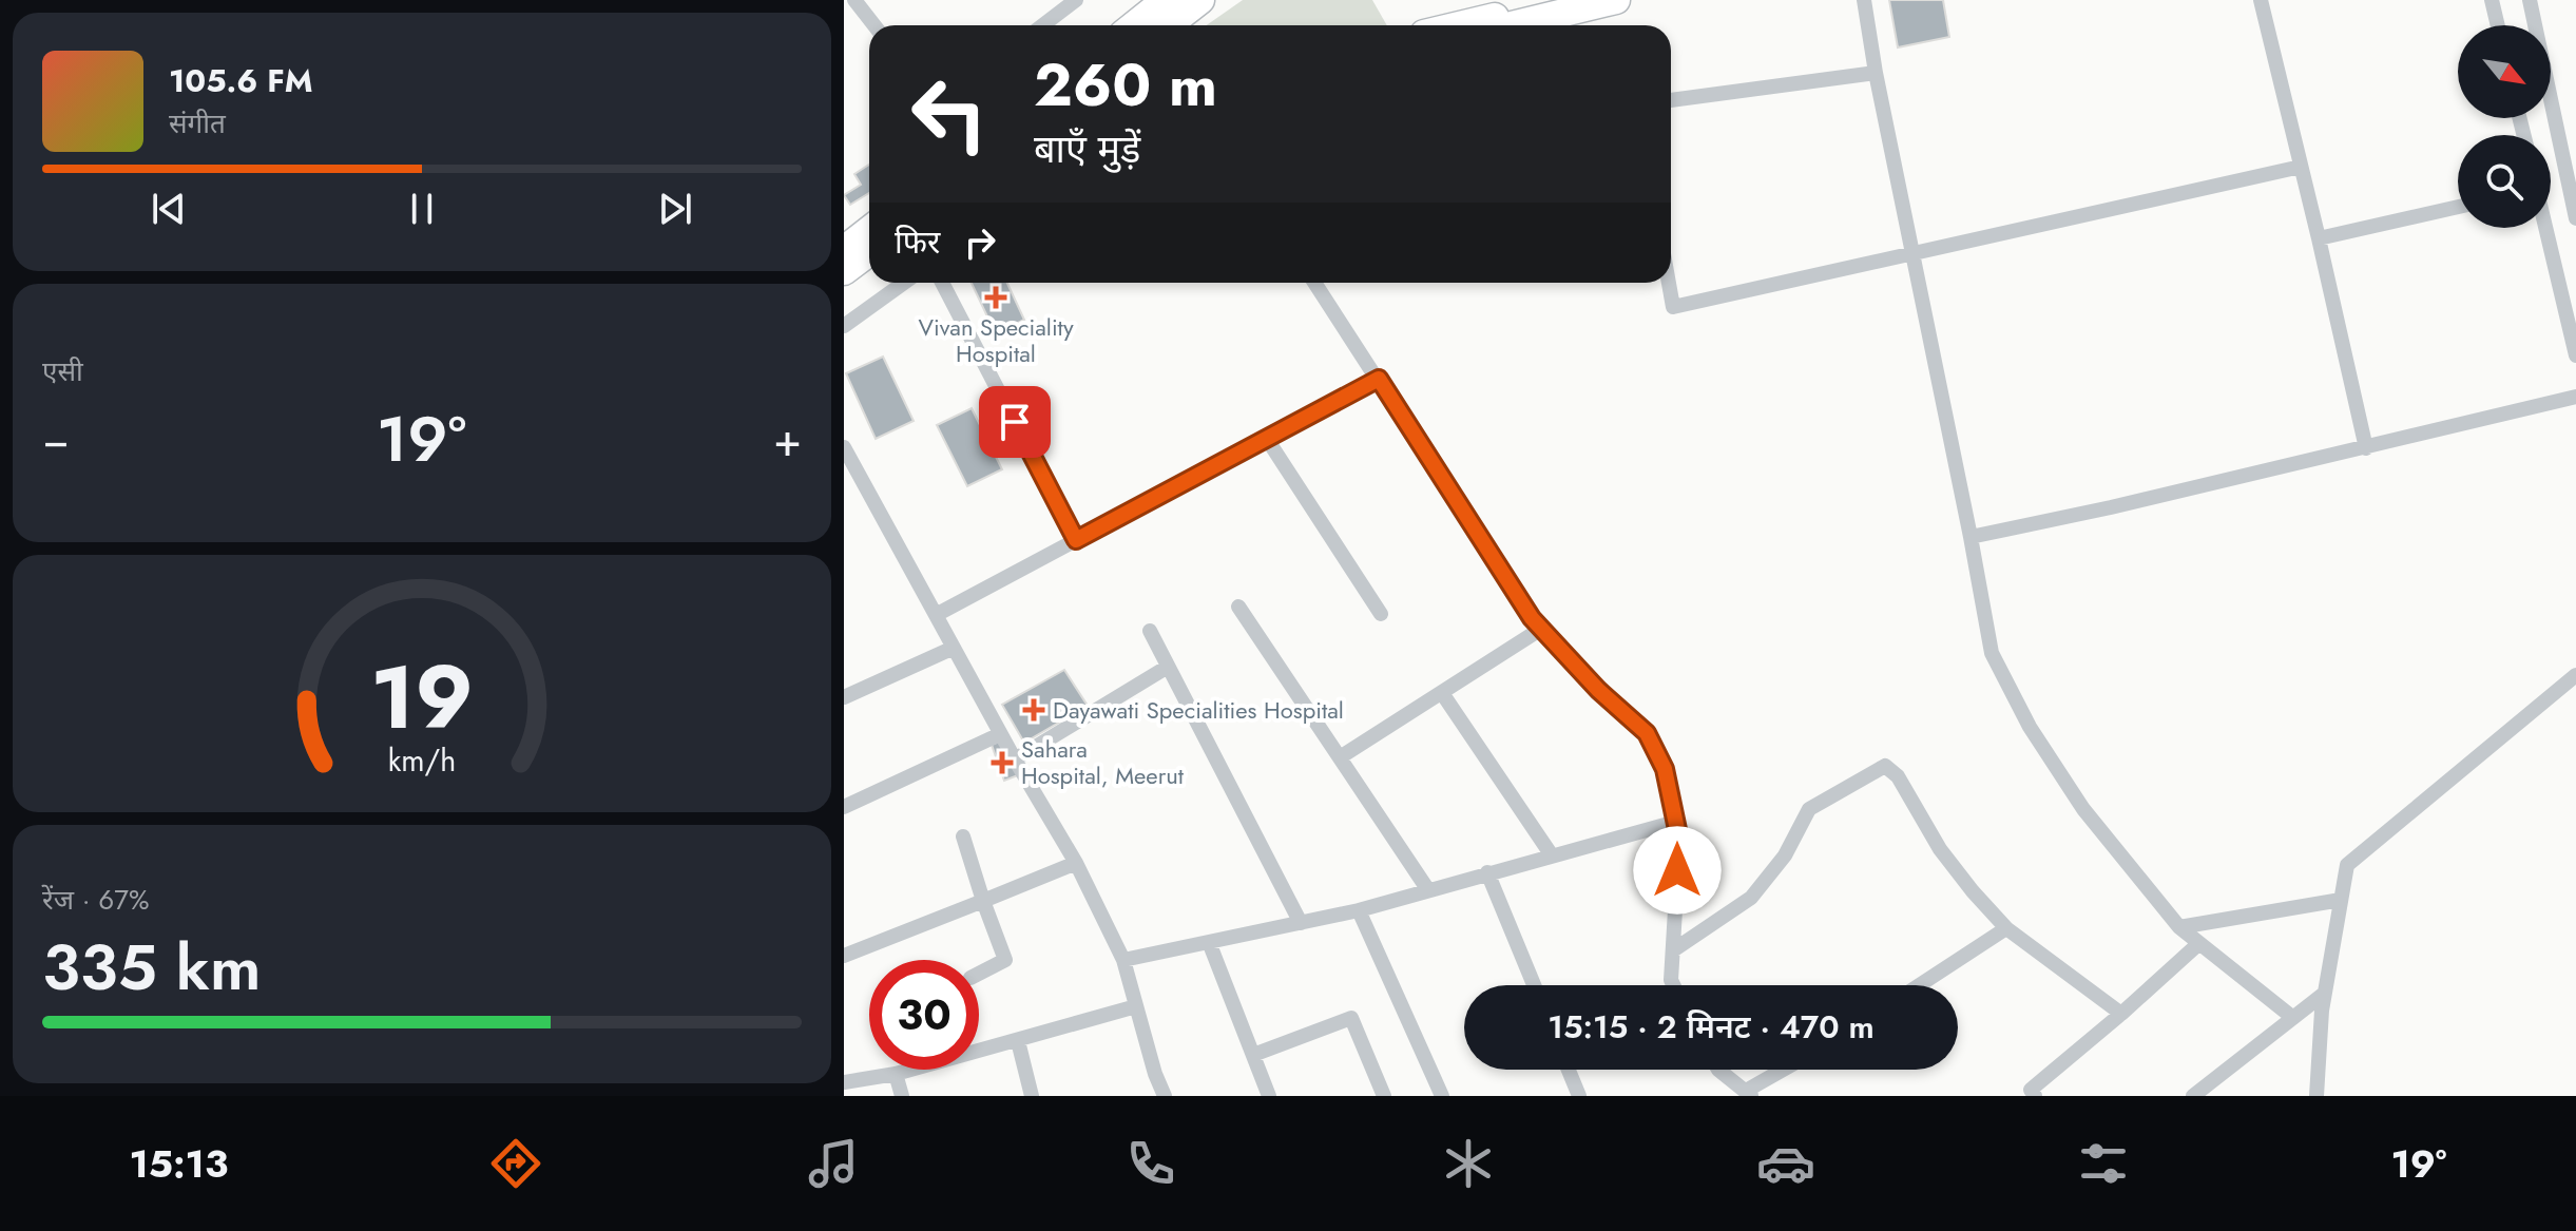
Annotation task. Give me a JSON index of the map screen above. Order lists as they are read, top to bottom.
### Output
{
  "places": {
    "health": ["Vivan Speciality Hospital", "Dayawati Specialities Hospital", "Sahara Hospital, Meerut"]
  },
  "north": "bottom right",
  "page": {
    "turn": ["260 m", "बाएँ मुड़ें"],
    "song": ["105.6 FM", "संगीत"],
    "then": "फिर",
    "tile": [
      "एसी",
      ["रेंज · 67%", "335 km"]
    ],
    "heat": ["−", "19°", "+"],
    "limit": "30",
    "trip": "15:15 · 2 मिनट · 470 m",
    "tabs": ["15:13", "19°"],
    "gauge": ["19", "km/h"]
  }
}
